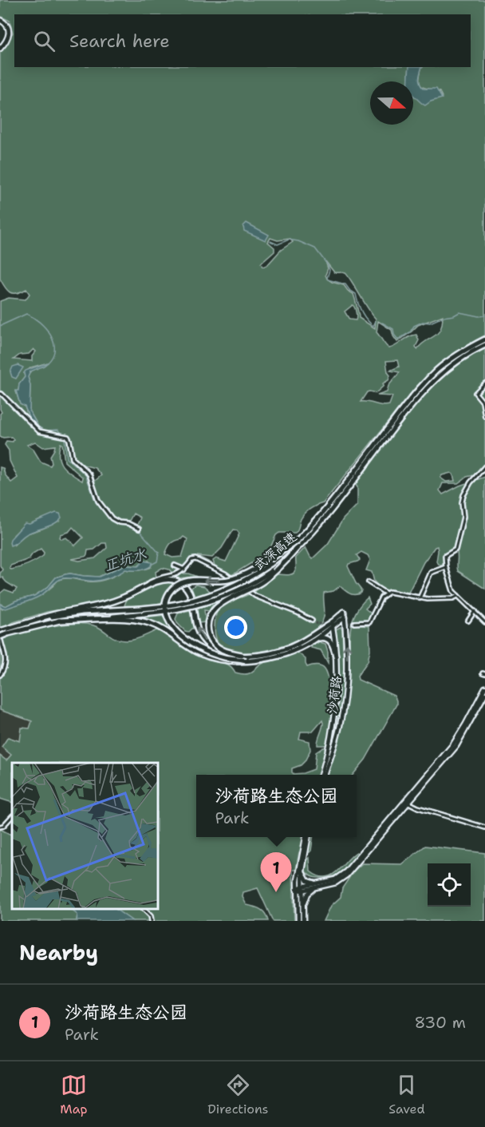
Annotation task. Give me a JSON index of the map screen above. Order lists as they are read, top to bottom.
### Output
{
  "streets": {
    "highway": ["武深高速"],
    "main road": ["沙荷路"]
  },
  "water": ["正坑水"],
  "north": "right",
  "page": {
    "search": "Search here",
    "popup": ["沙荷路生态公园", "Park"],
    "pins": "1",
    "heading": "Nearby",
    "list": [
      {
        "mark": "1",
        "name": "沙荷路生态公园",
        "note": "Park",
        "value": "830 m"
      }
    ],
    "nav": ["Map", "Directions", "Saved"]
  }
}
